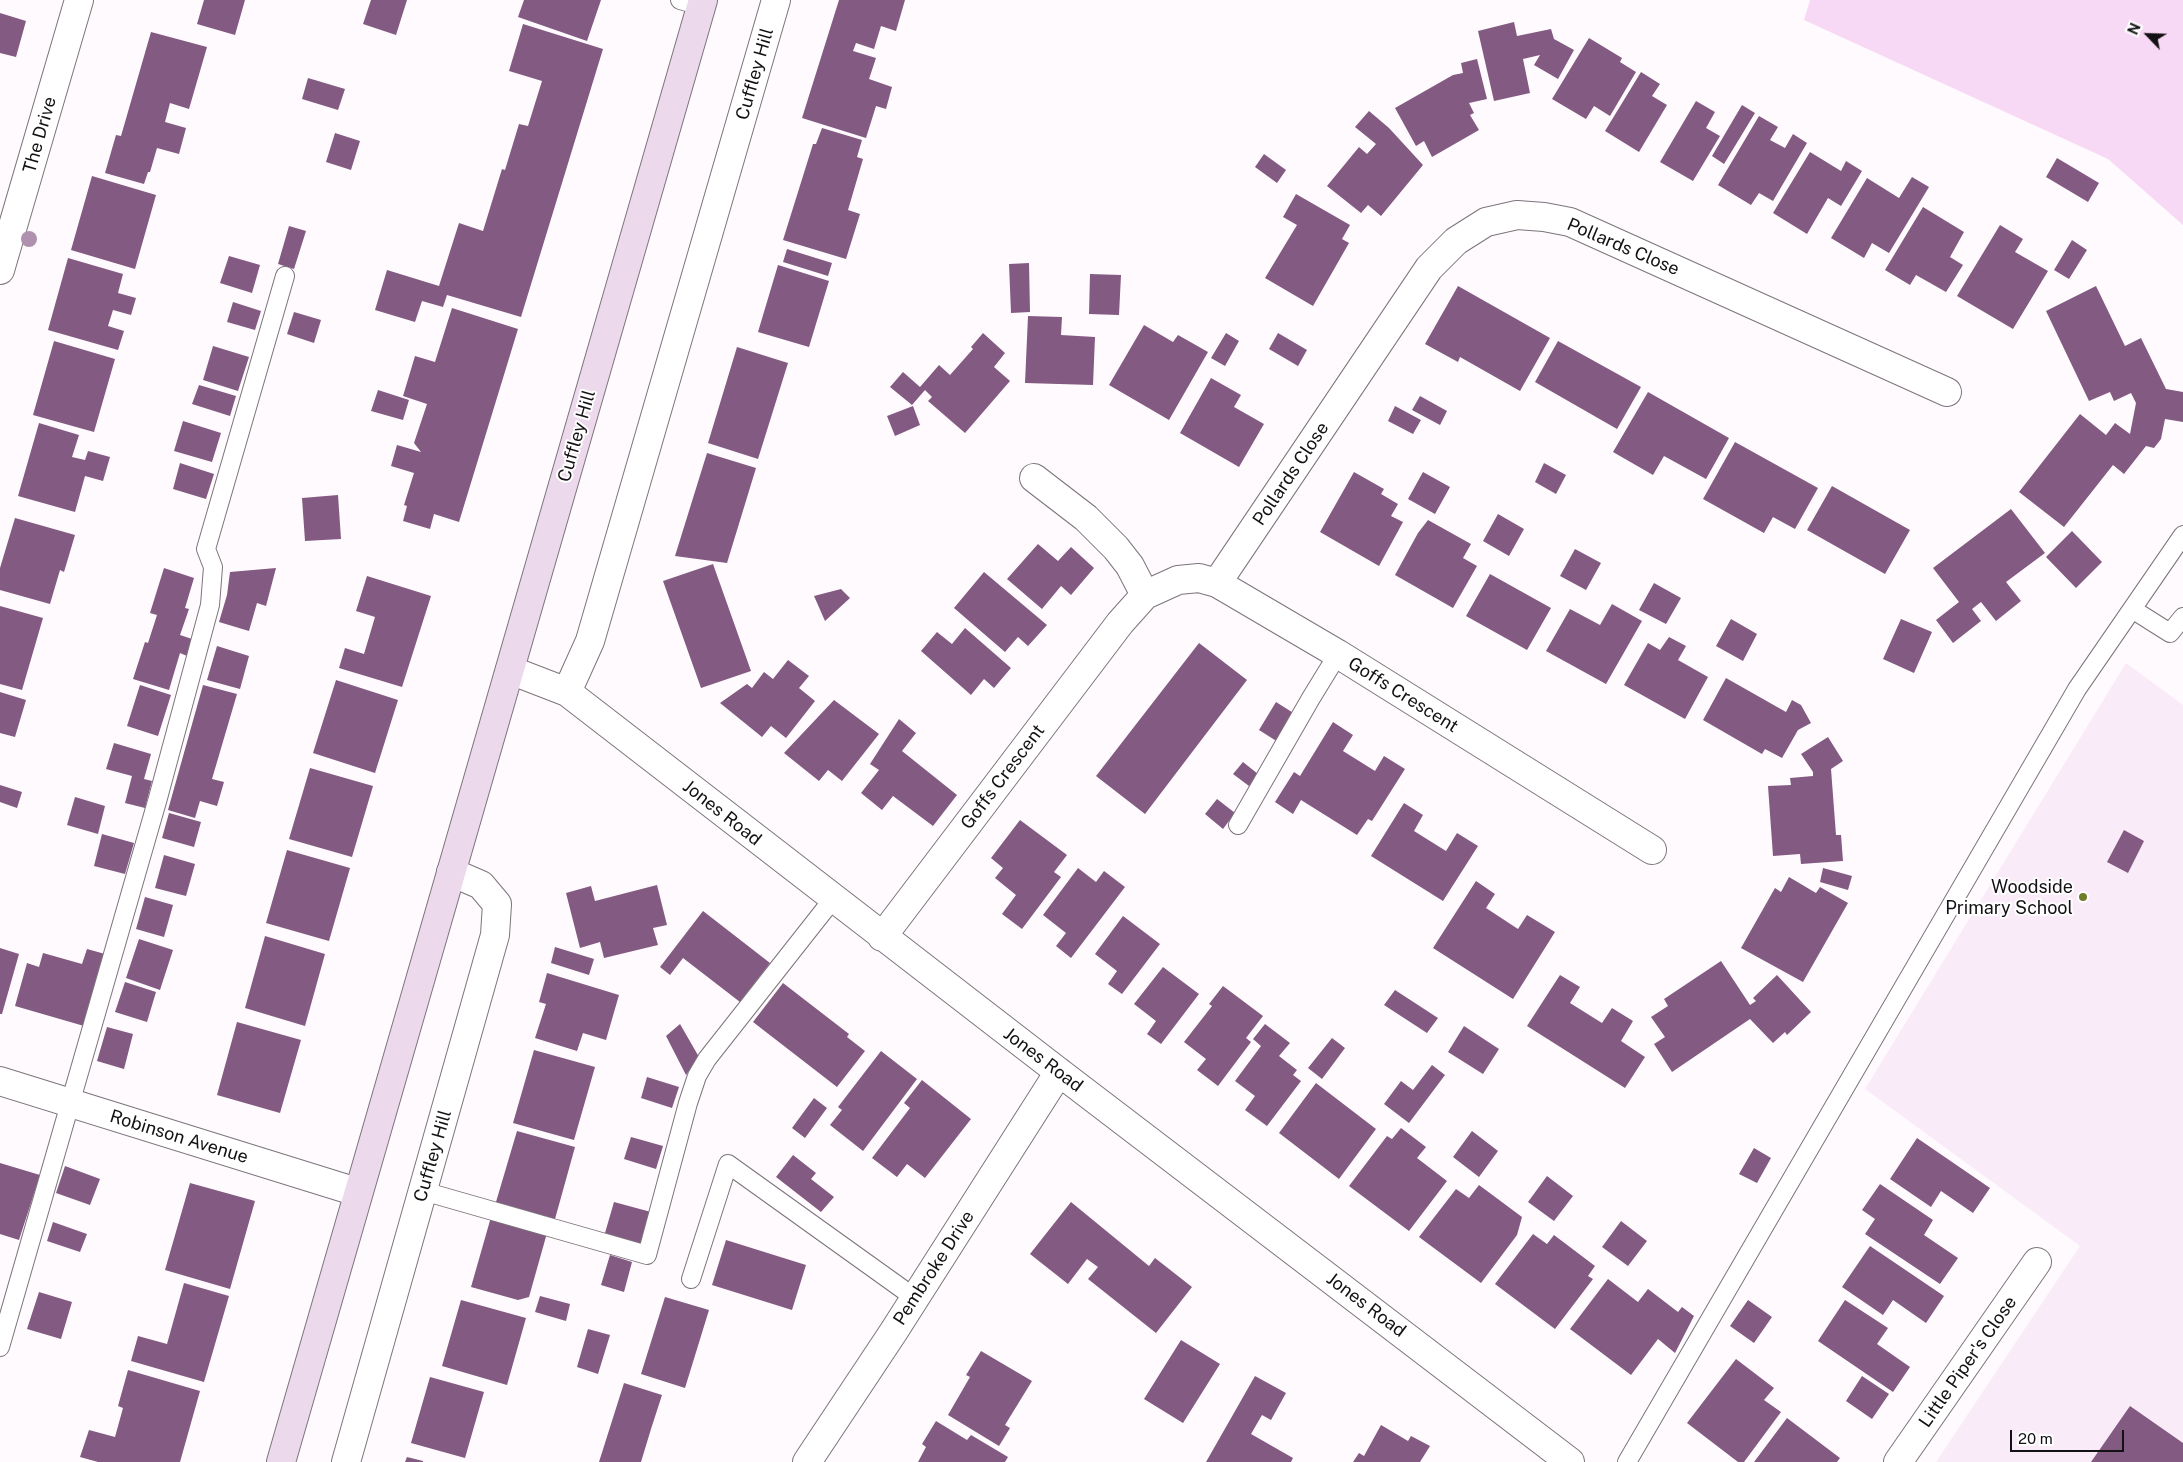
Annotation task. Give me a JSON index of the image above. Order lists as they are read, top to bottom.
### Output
{
  "streets": {
    "main road": ["Cuffley Hill"],
    "street": [
      "The Drive",
      "Pollards Close",
      "Goffs Crescent",
      "Jones Road",
      "Robinson Avenue",
      "Pembroke Drive",
      "Little Piper's Close"
    ]
  },
  "crossings": [
    ["Cuffley Hill", "Jones Road"],
    ["Cuffley Hill", "Robinson Avenue"],
    ["Pollards Close", "Goffs Crescent"],
    ["Goffs Crescent", "Jones Road"],
    ["Jones Road", "Pembroke Drive"]
  ],
  "places": ["Woodside Primary School"],
  "scale_bar": "20 m",
  "north": "top left"
}
